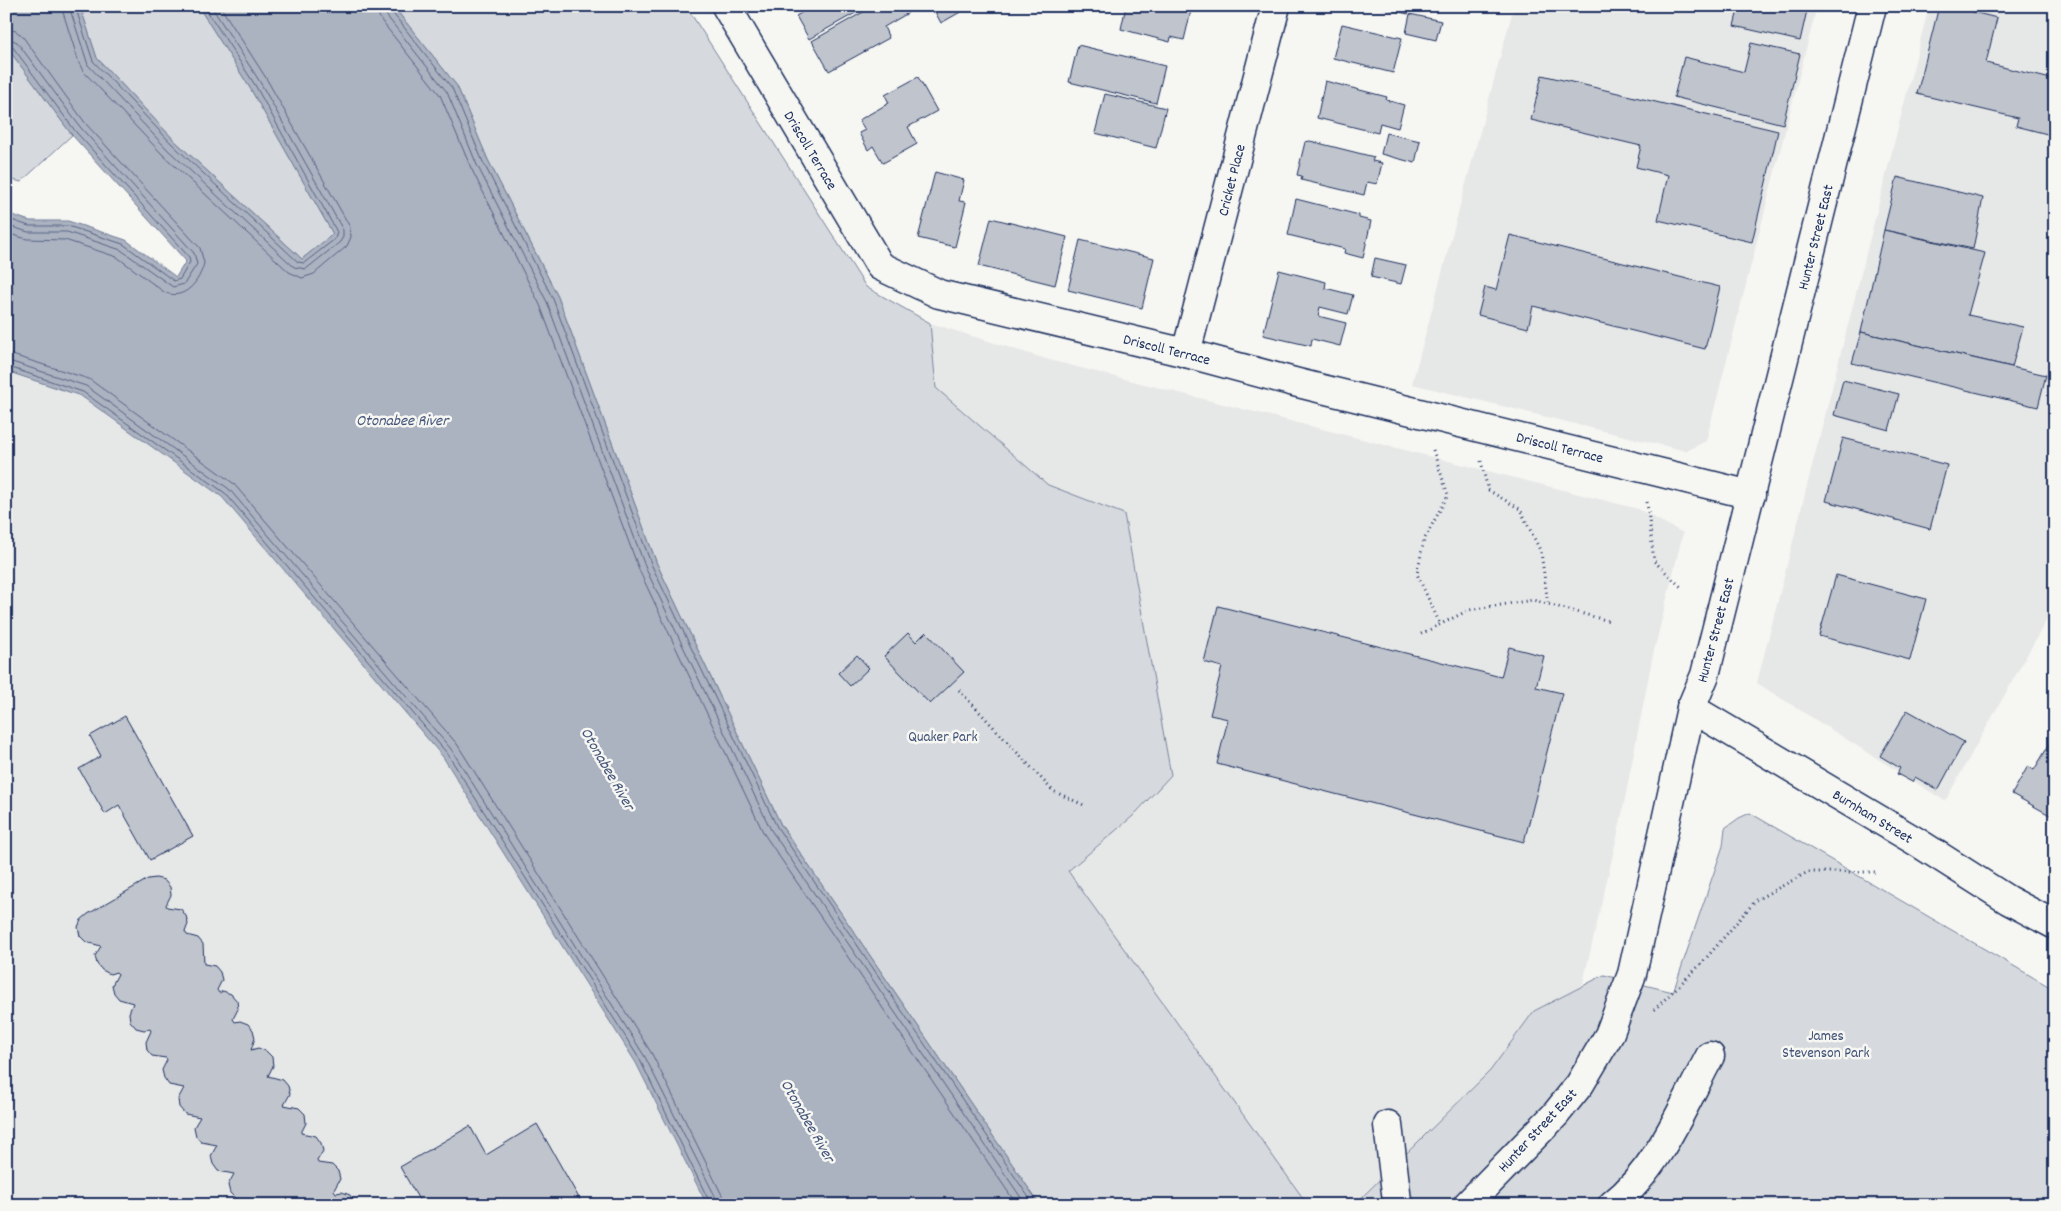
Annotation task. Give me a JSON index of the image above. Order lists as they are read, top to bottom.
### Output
{
  "streets": {
    "street": [
      "Driscoll Terrace",
      "Cricket Place",
      "Hunter Street East",
      "Burnham Street"
    ]
  },
  "crossings": [
    ["Driscoll Terrace", "Cricket Place"],
    ["Driscoll Terrace", "Hunter Street East"],
    ["Hunter Street East", "Burnham Street"]
  ],
  "water": ["Otonabee River"],
  "parks": ["Quaker Park", "James Stevenson Park"]
}
